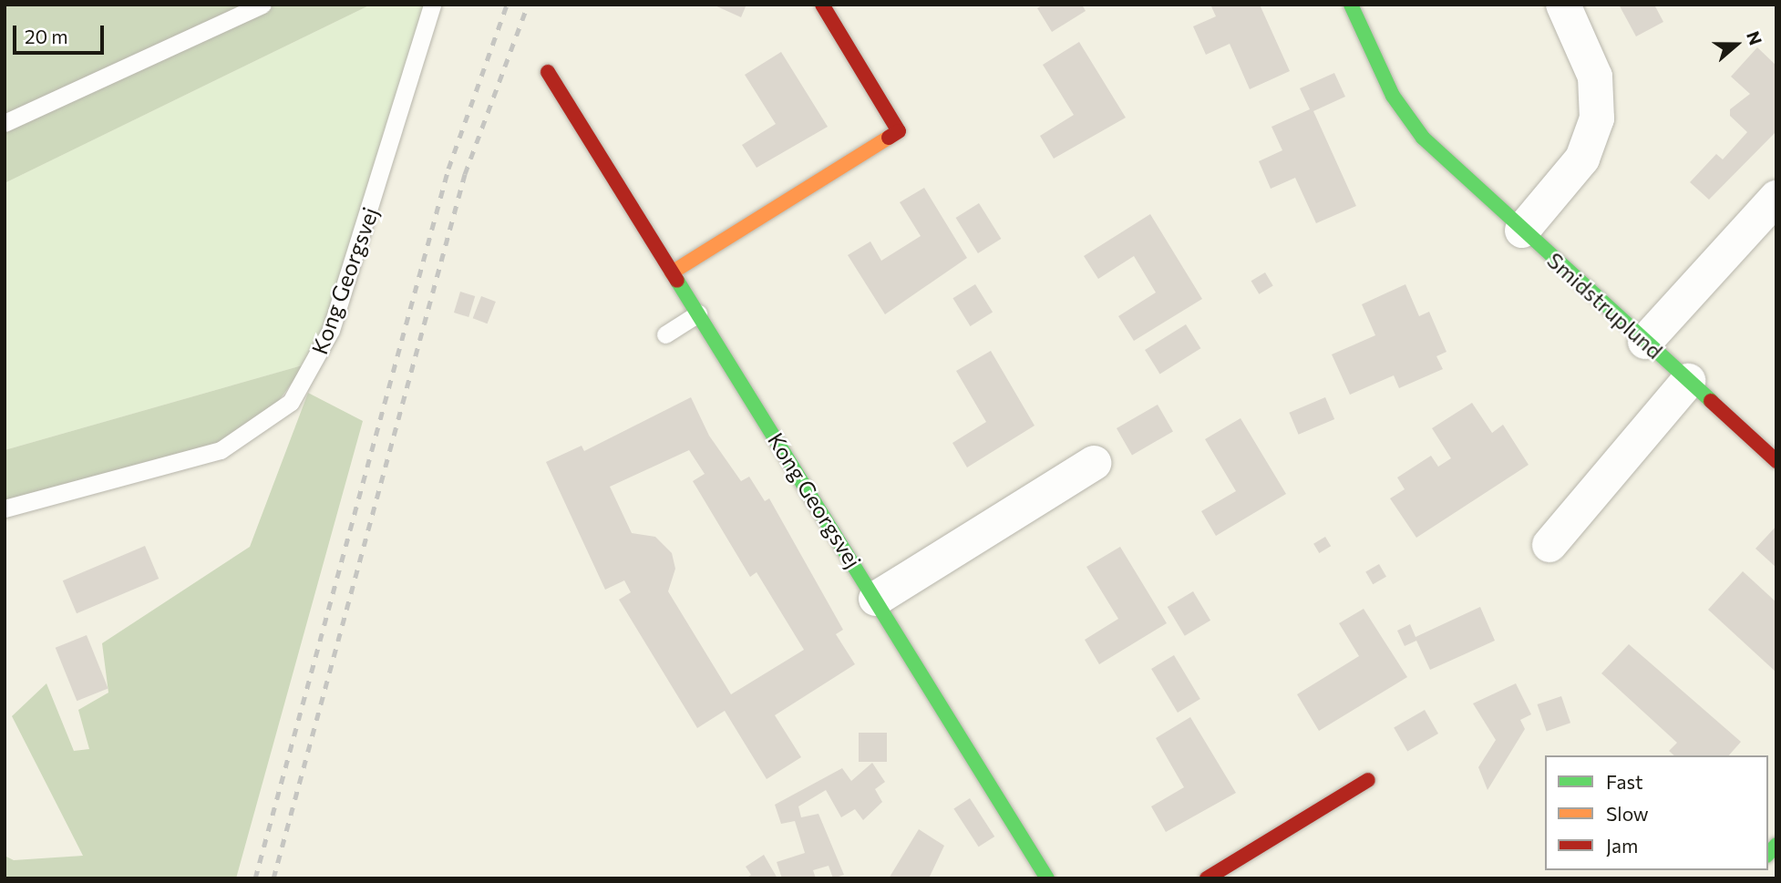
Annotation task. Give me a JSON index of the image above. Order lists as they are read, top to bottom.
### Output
{
  "streets": {
    "street": ["Kong Georgsvej", "Smidstruplund"]
  },
  "legend": ["Fast", "Slow", "Jam"],
  "scale_bar": "20 m",
  "north": "right"
}
